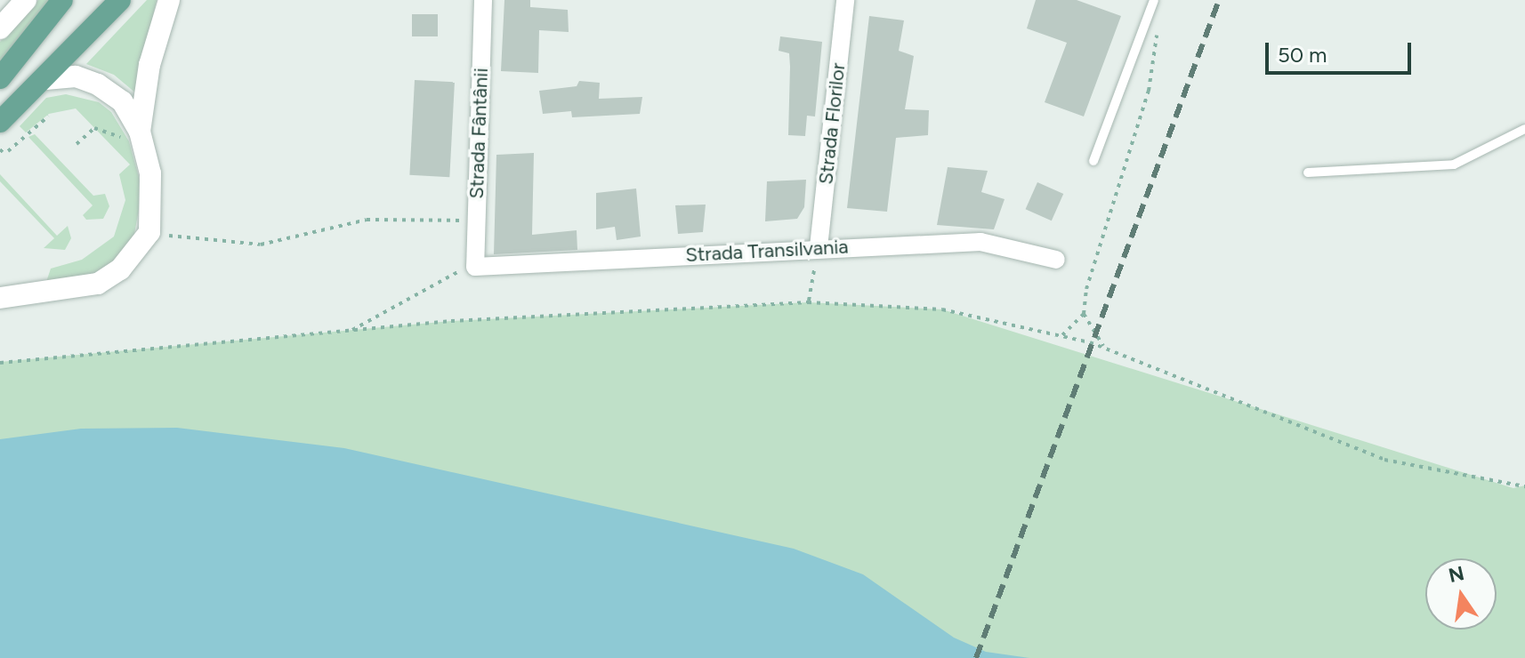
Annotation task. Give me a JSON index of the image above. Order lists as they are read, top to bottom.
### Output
{
  "streets": {
    "street": ["Strada Florilor", "Strada Fântânii", "Strada Transilvania"]
  },
  "crossings": [
    ["Strada Florilor", "Strada Transilvania"],
    ["Strada Fântânii", "Strada Transilvania"]
  ],
  "scale_bar": "50 m",
  "north": "top"
}
